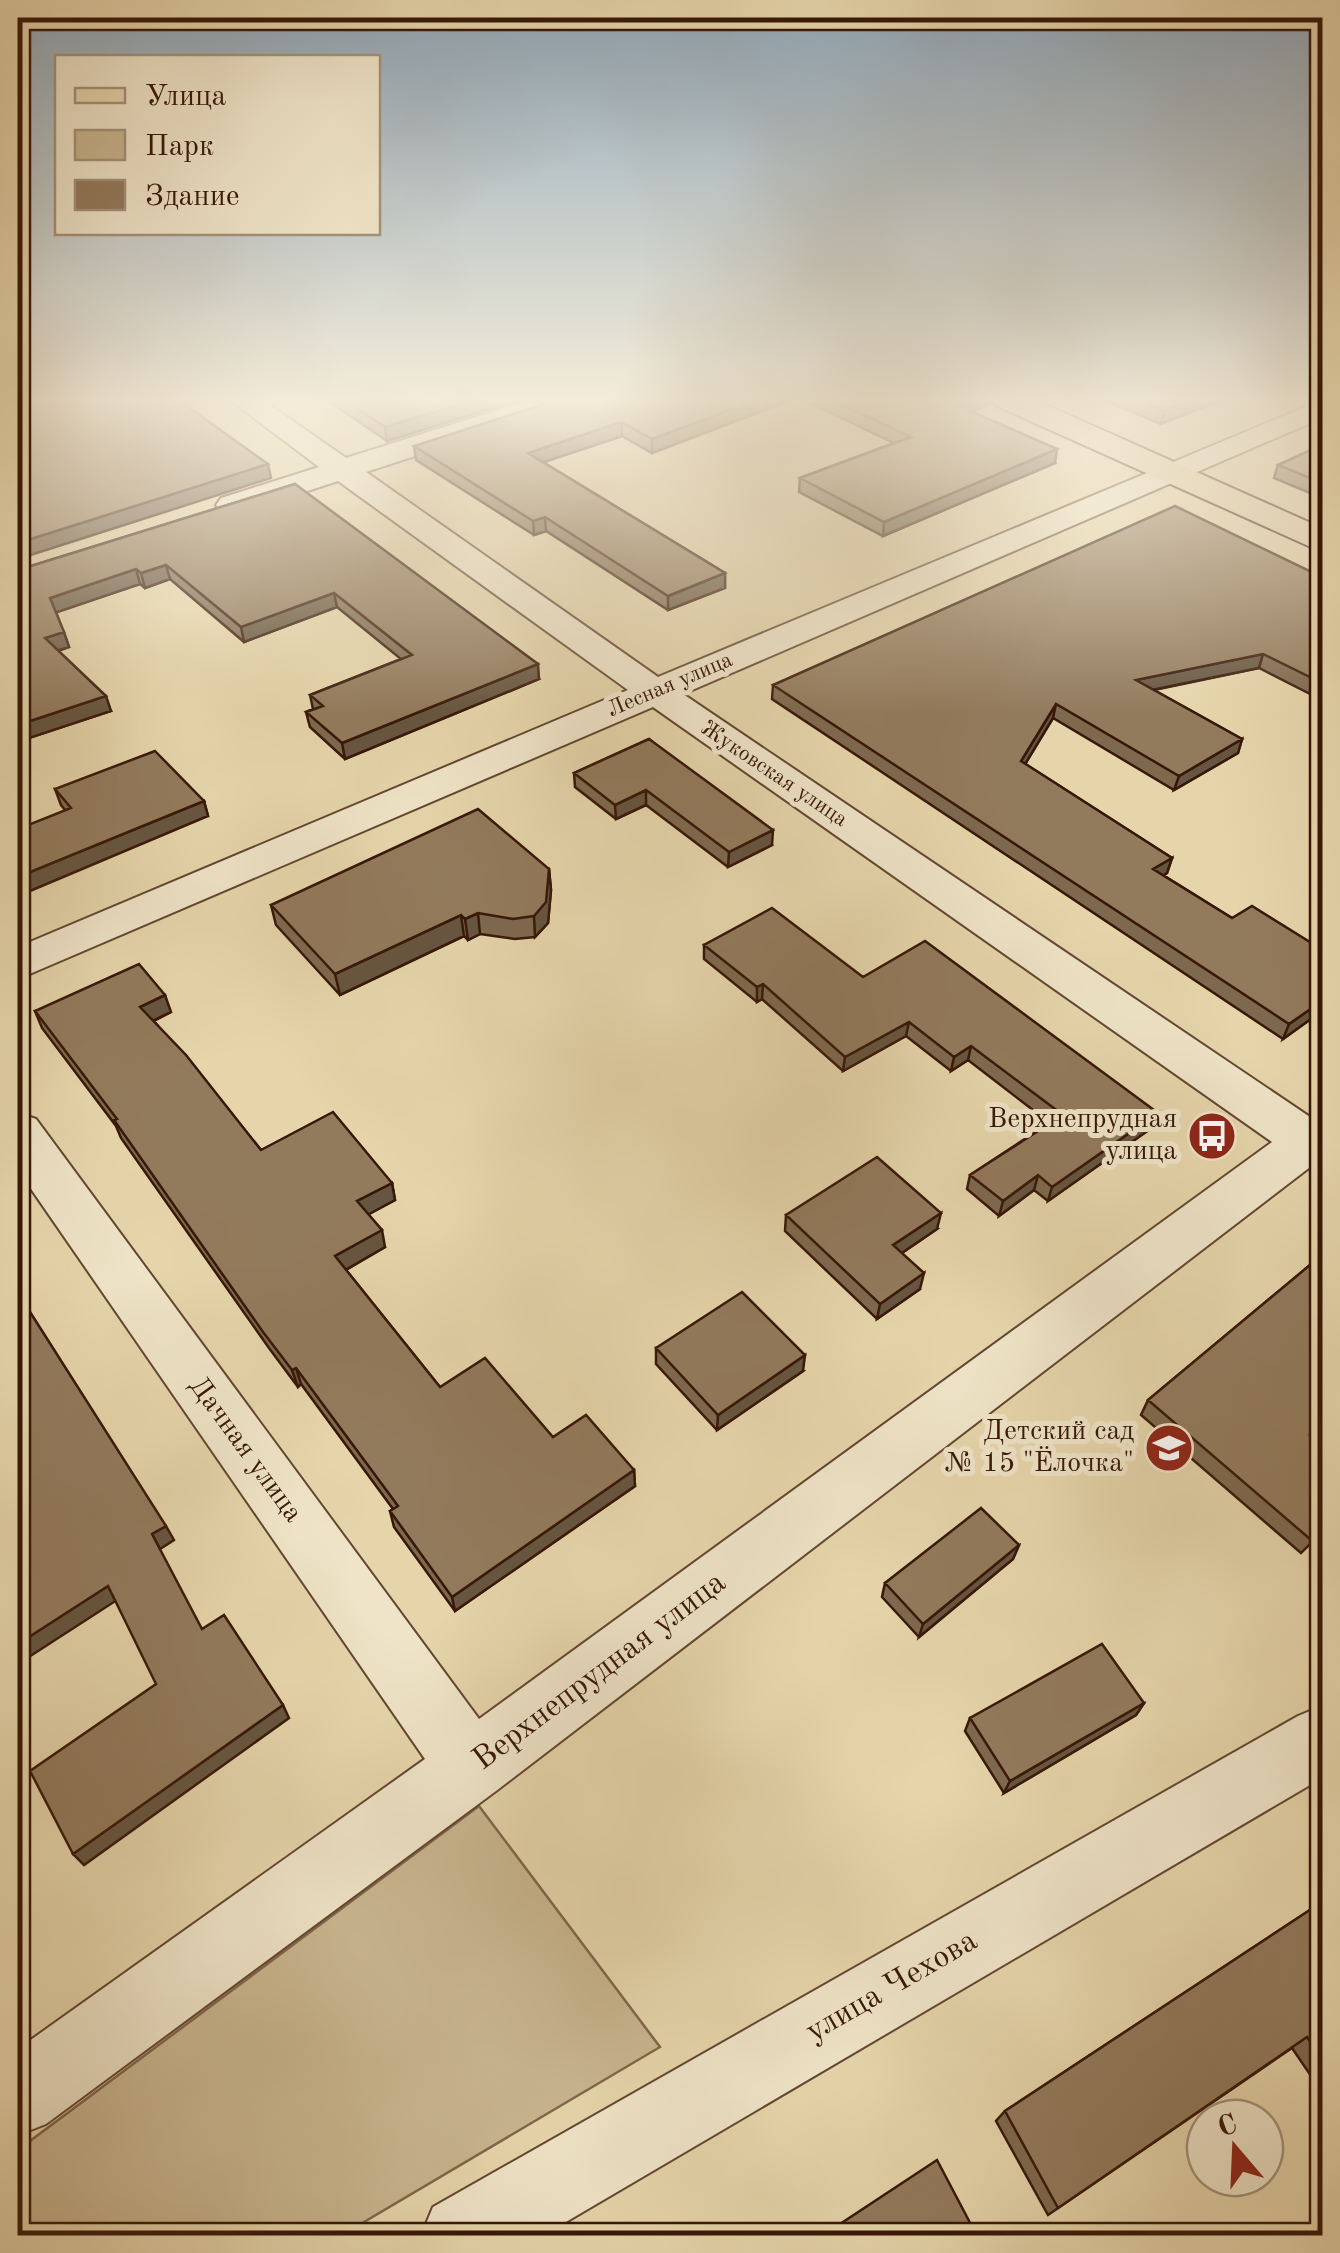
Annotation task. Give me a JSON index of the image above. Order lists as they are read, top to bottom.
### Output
{
  "streets": {
    "street": [
      "Лесная улица",
      "Жуковская улица",
      "Дачная улица",
      "Верхнепрудная улица",
      "улица Чехова"
    ]
  },
  "crossings": [
    ["Лесная улица", "Жуковская улица"],
    ["Жуковская улица", "Верхнепрудная улица"],
    ["Дачная улица", "Верхнепрудная улица"]
  ],
  "places": {
    "bus stop": ["Верхнепрудная улица"],
    "school or university": ["Детский сад № 15 \"Ёлочка\""]
  },
  "legend": ["Улица", "Парк", "Здание"],
  "north": "top"
}
